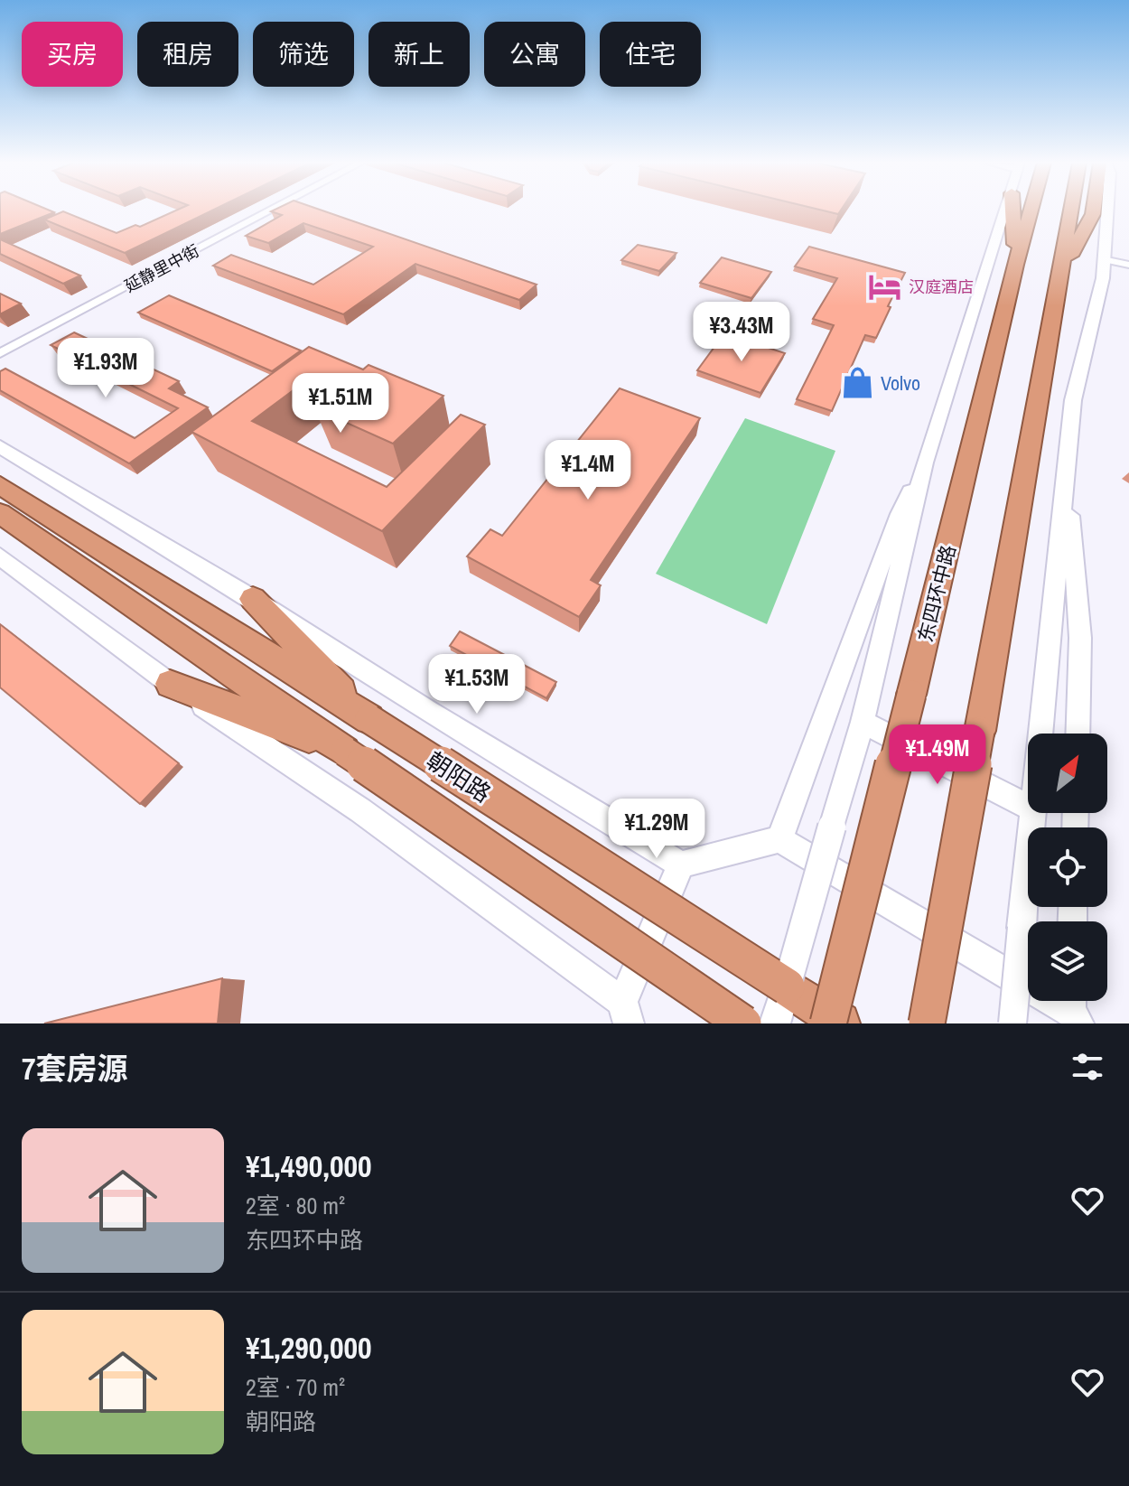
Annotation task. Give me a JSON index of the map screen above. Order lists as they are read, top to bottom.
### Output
{
  "streets": {
    "highway": ["东四环中路", "朝阳路"],
    "street": ["延静里中街"]
  },
  "places": {
    "hotel": ["汉庭酒店"],
    "shop": ["Volvo"]
  },
  "north": "top right",
  "page": {
    "chip": [
      "买房",
      "租房",
      "筛选",
      "新上",
      "公寓",
      "住宅"
    ],
    "price": [
      "¥3.43M",
      "¥1.93M",
      "¥1.51M",
      "¥1.4M",
      "¥1.53M",
      "¥1.49M",
      "¥1.29M"
    ],
    "heading": "7套房源",
    "list": [
      {
        "name": "¥1,490,000",
        "note": "2室 · 80 m² · 东四环中路"
      },
      {
        "name": "¥1,290,000",
        "note": "2室 · 70 m² · 朝阳路"
      }
    ]
  }
}
